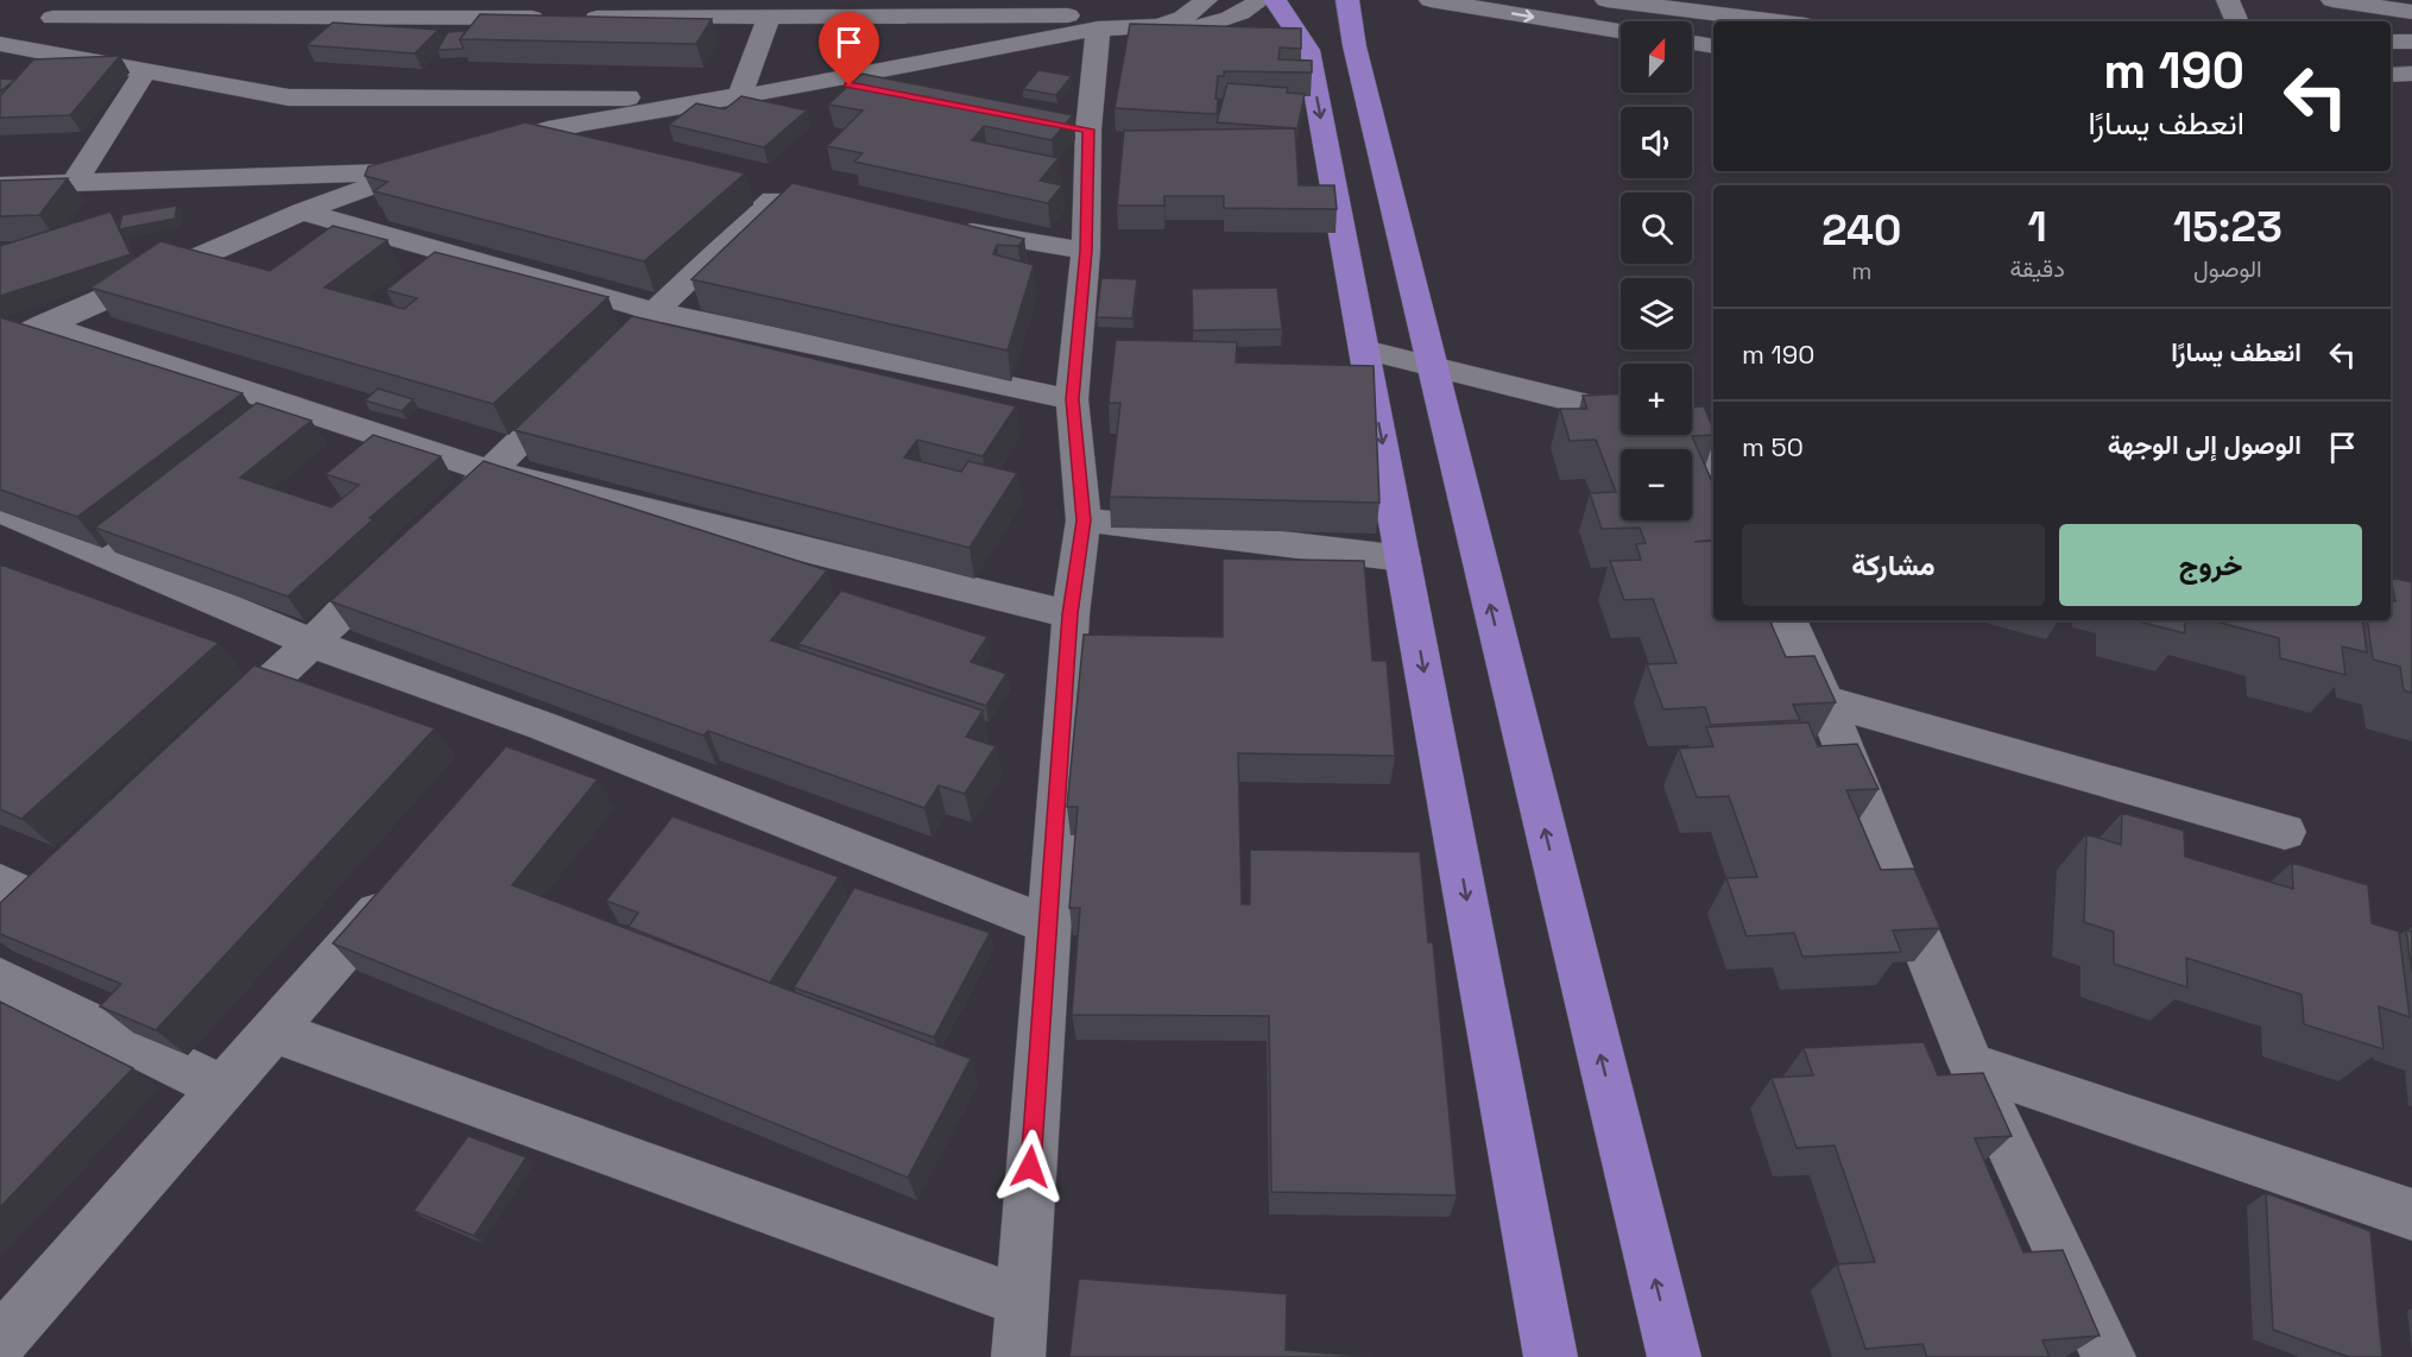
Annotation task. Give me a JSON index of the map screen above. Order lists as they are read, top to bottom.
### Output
{
  "north": "top",
  "page": {
    "map_buttons": ["+", "−"],
    "turn": ["190 m", "انعطف يسارًا"],
    "eta": [
      "15:23",
      "الوصول",
      "1",
      "دقيقة",
      "240",
      "m"
    ],
    "list": [
      {
        "name": "انعطف يسارًا",
        "value": "190 m"
      },
      {
        "name": "الوصول إلى الوجهة",
        "value": "50 m"
      }
    ],
    "buttons": ["خروج", "مشاركة"]
  }
}
